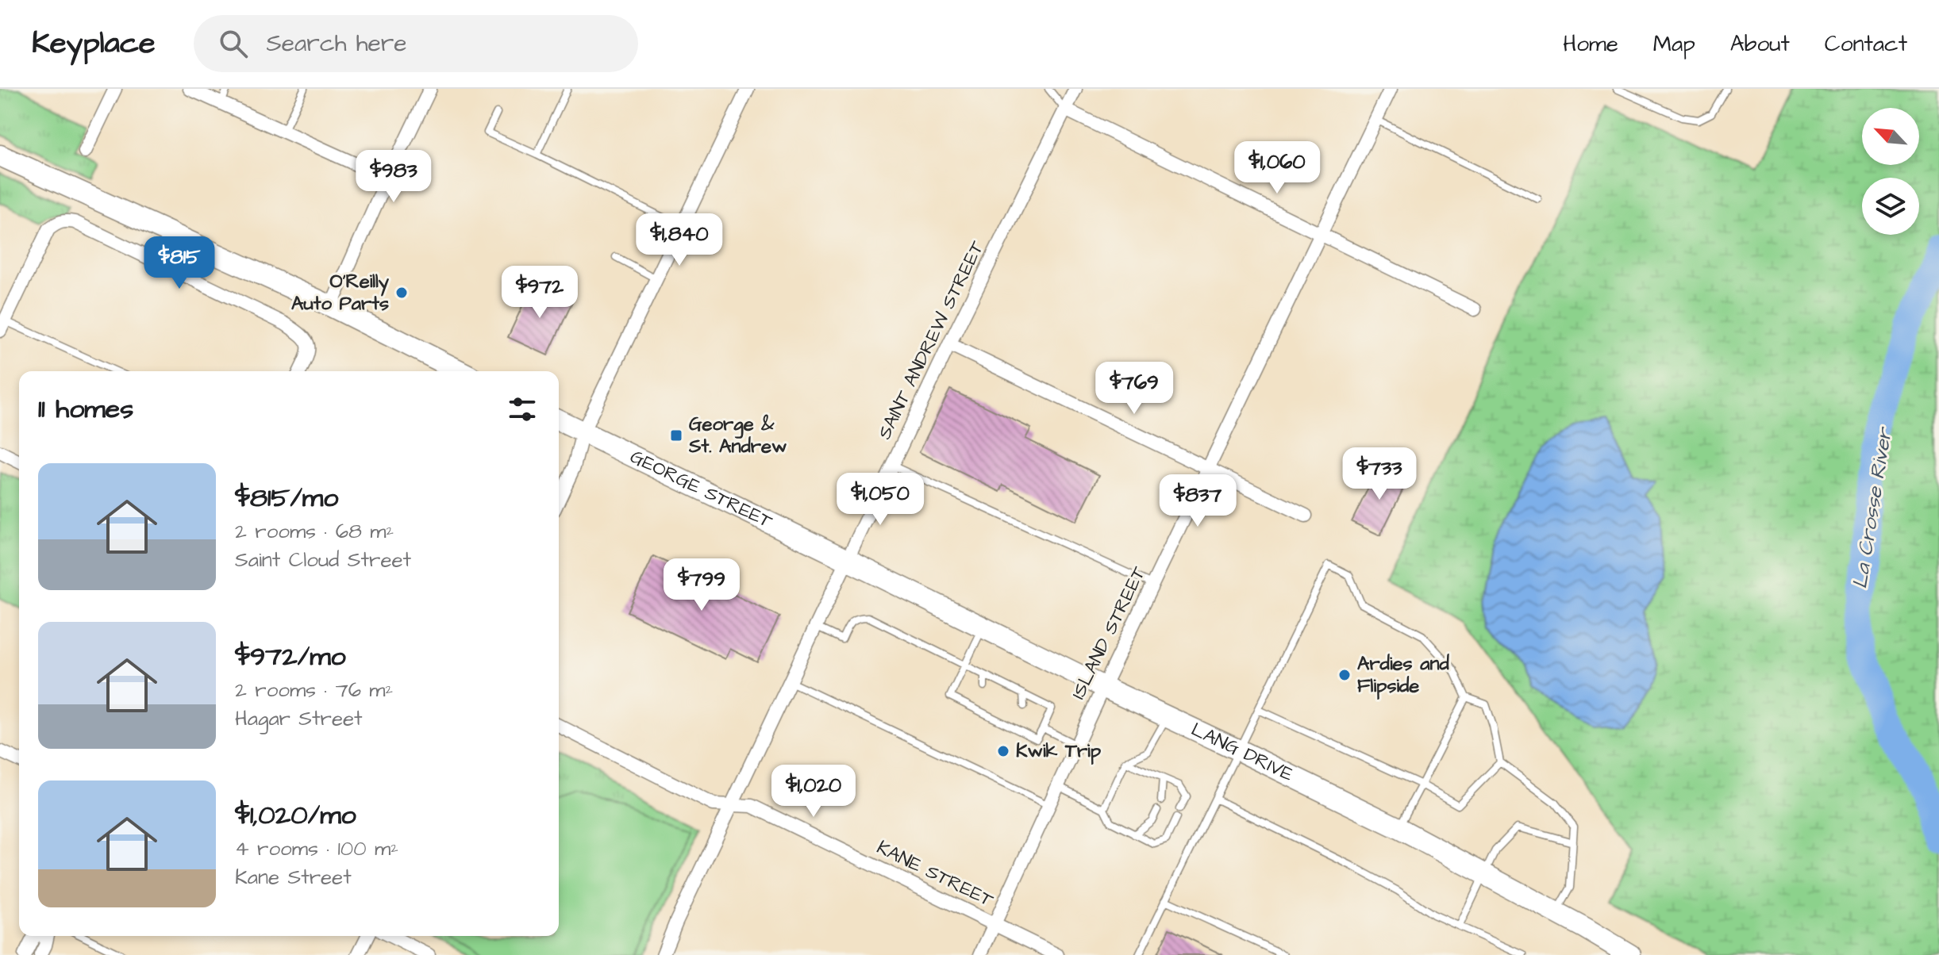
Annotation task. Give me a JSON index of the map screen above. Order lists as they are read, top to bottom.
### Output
{
  "streets": {
    "main road": ["GEORGE STREET", "LANG DRIVE"],
    "street": ["SAINT ANDREW STREET", "ISLAND STREET", "KANE STREET"]
  },
  "crossings": [
    ["SAINT ANDREW STREET", "GEORGE STREET"],
    ["SAINT ANDREW STREET", "LANG DRIVE"],
    ["SAINT ANDREW STREET", "KANE STREET"],
    ["GEORGE STREET", "LANG DRIVE"],
    ["ISLAND STREET", "LANG DRIVE"],
    ["ISLAND STREET", "KANE STREET"]
  ],
  "water": ["La Crosse River"],
  "places": {
    "other": ["O'Reilly Auto Parts", "Ardies and Flipside", "Kwik Trip"],
    "transit": ["George & St. Andrew"]
  },
  "north": "top left",
  "page": {
    "header": "Keyplace",
    "search": "Search here",
    "nav": [
      "Home",
      "Map",
      "About",
      "Contact"
    ],
    "price": [
      "$1,060",
      "$983",
      "$1,840",
      "$815",
      "$972",
      "$769",
      "$733",
      "$1,050",
      "$837",
      "$799",
      "$1,020"
    ],
    "heading": "11 homes",
    "list": [
      {
        "name": "$815/mo",
        "note": "2 rooms · 68 m² · Saint Cloud Street"
      },
      {
        "name": "$972/mo",
        "note": "2 rooms · 76 m² · Hagar Street"
      },
      {
        "name": "$1,020/mo",
        "note": "4 rooms · 100 m² · Kane Street"
      }
    ]
  }
}
